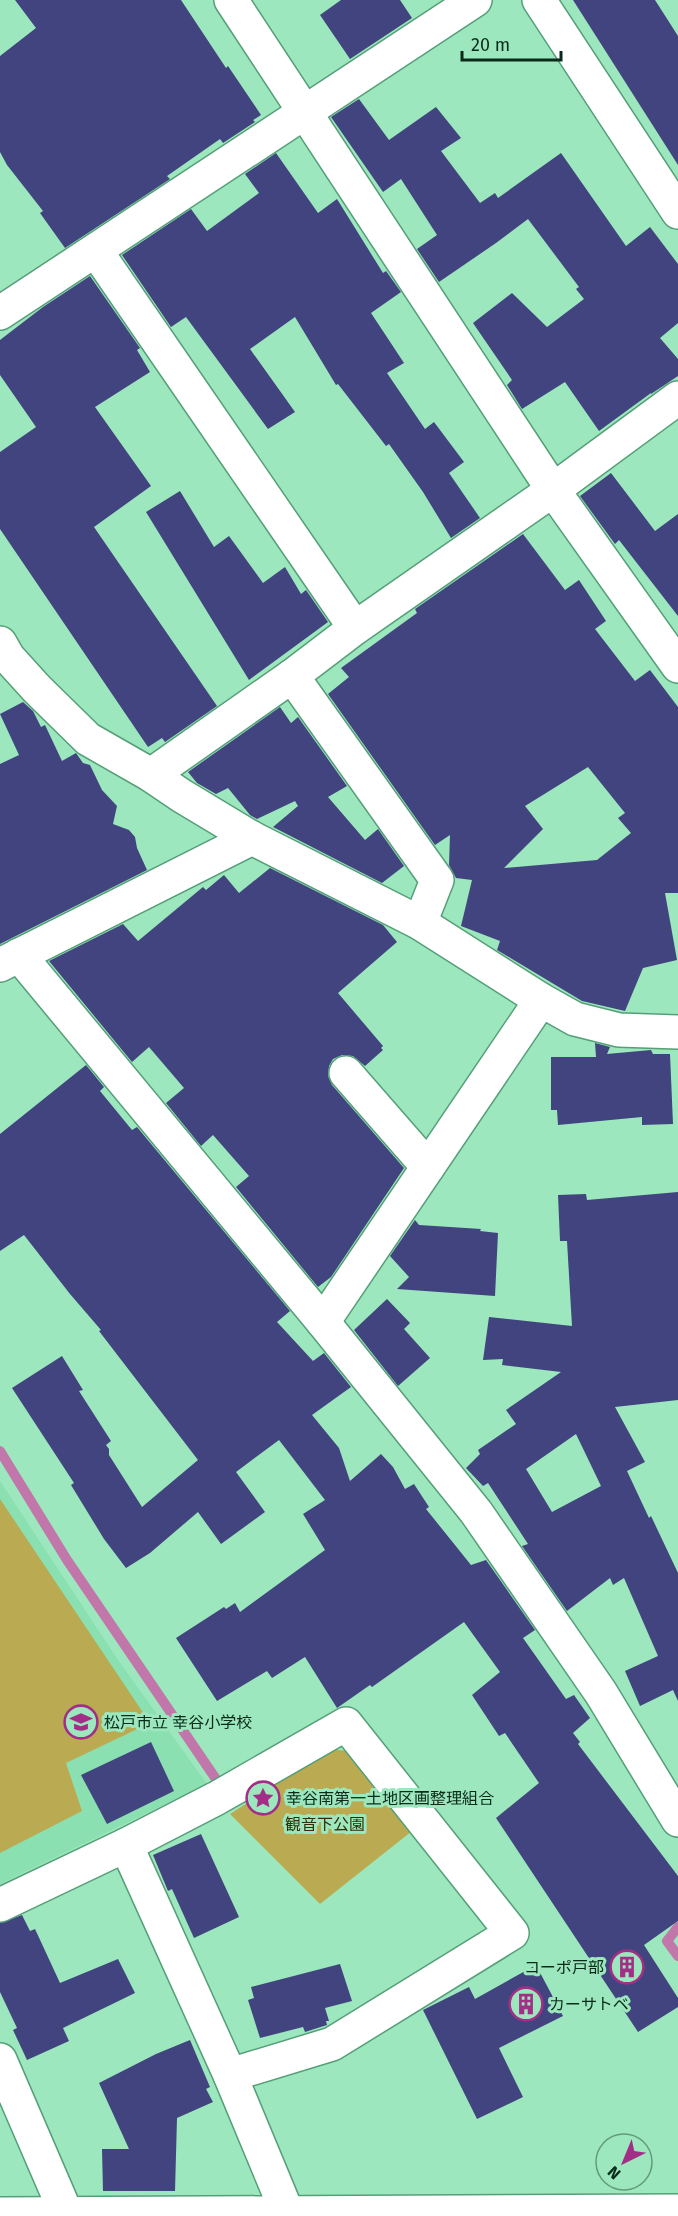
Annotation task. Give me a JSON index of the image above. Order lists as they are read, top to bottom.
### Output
{
  "parks": ["観音下公園"],
  "places": {
    "school or university": ["松戸市立 幸谷小学校"],
    "place": ["幸谷南第一土地区画整理組合"],
    "building": ["コーポ戸部", "カーサトベ"]
  },
  "scale_bar": "20 m",
  "north": "bottom left"
}
